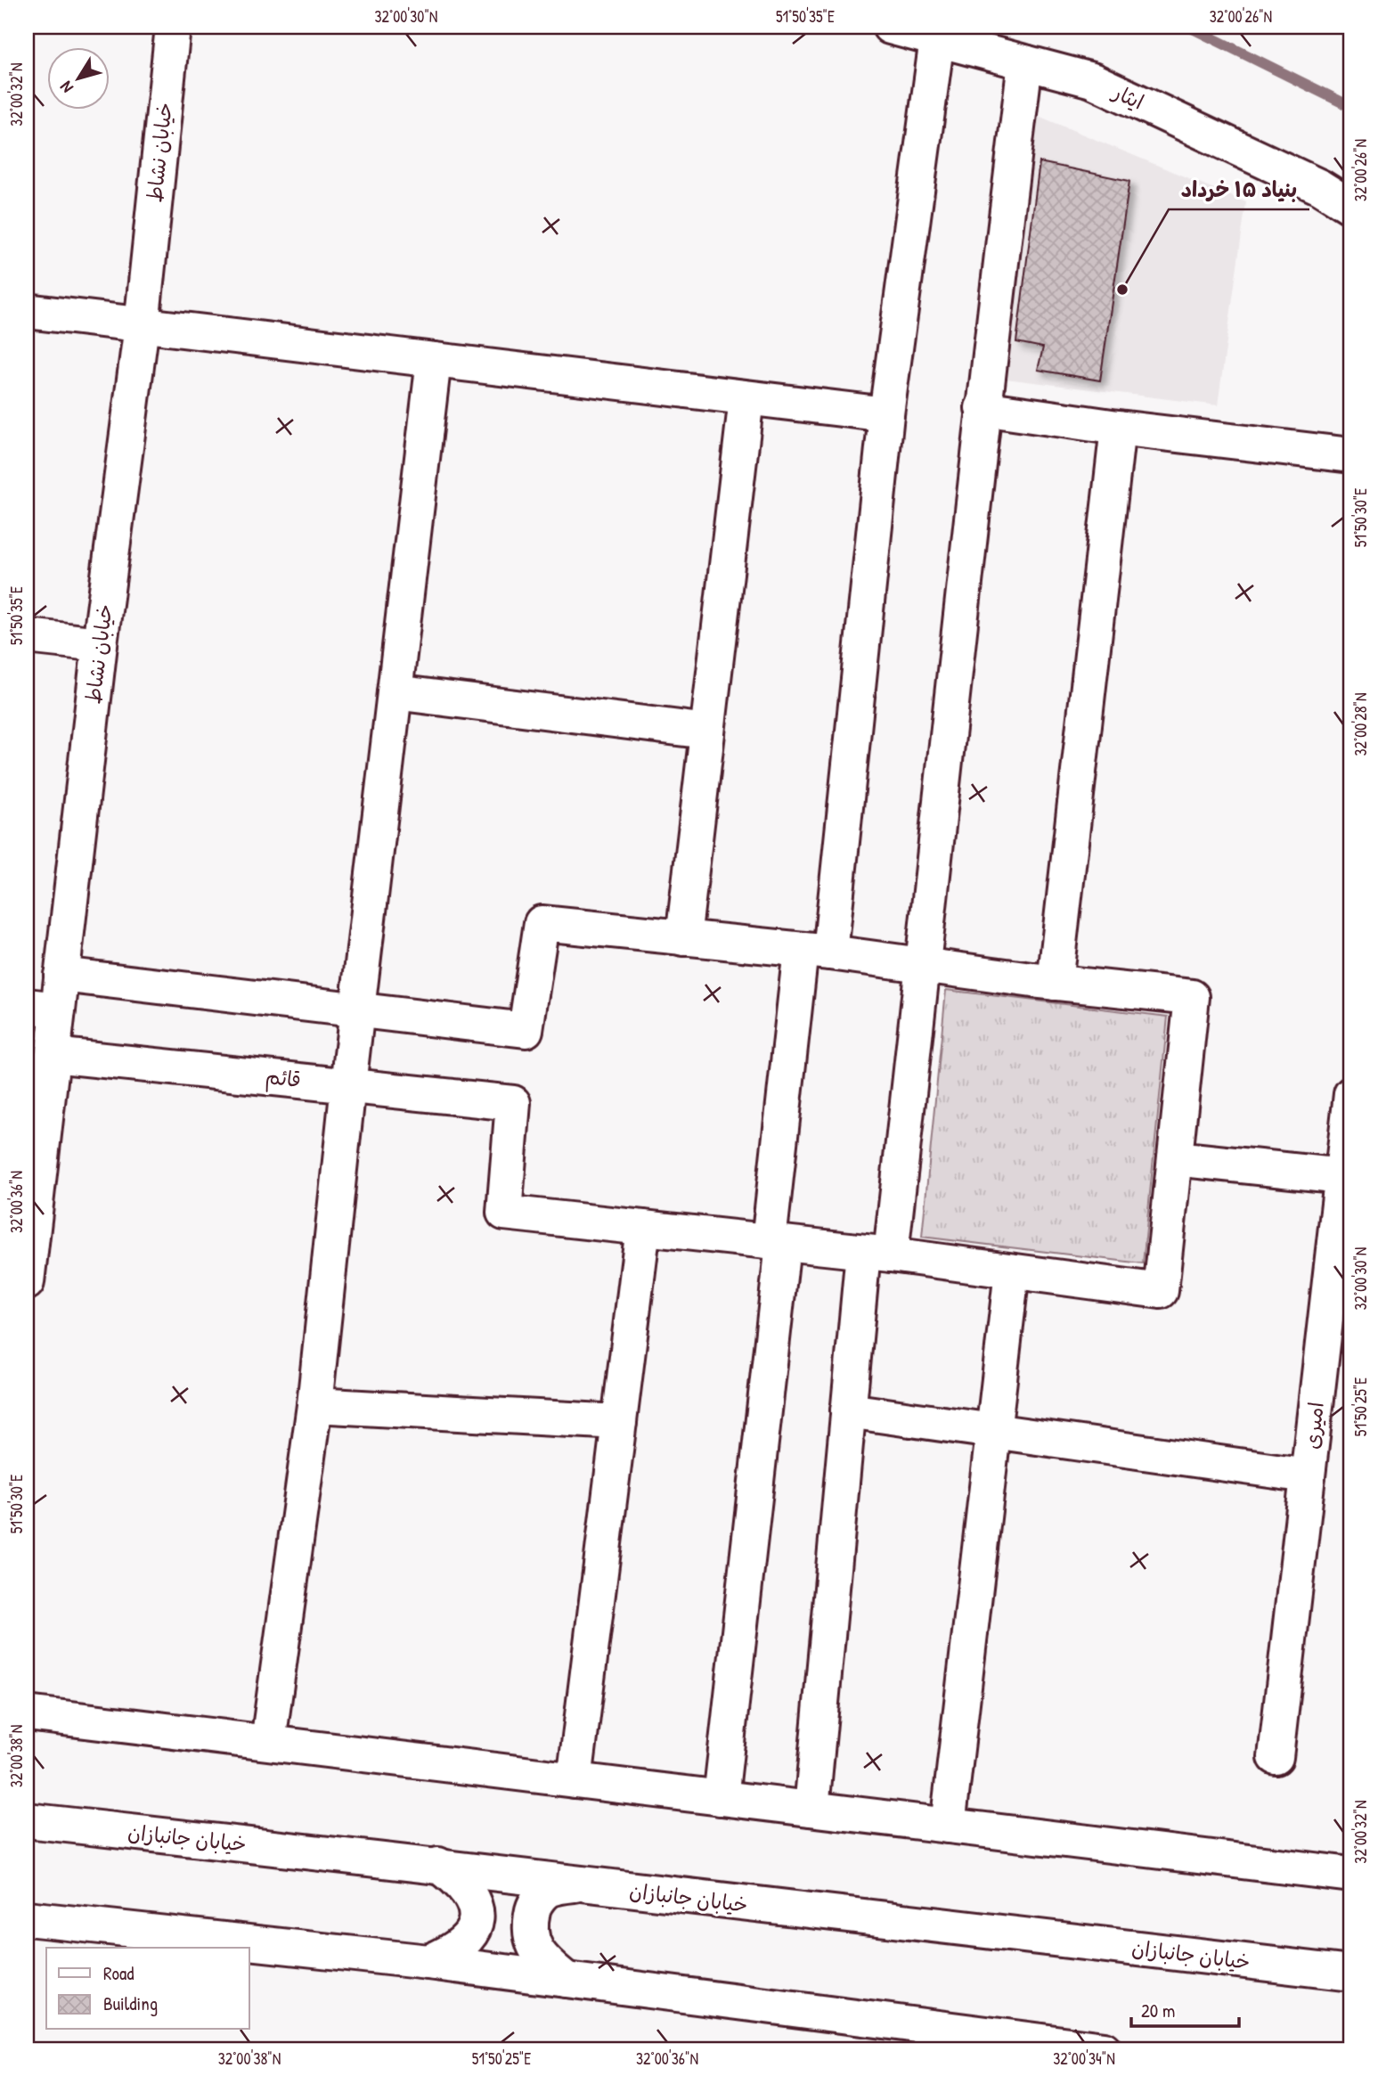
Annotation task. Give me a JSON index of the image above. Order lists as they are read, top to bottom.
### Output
{
  "streets": {
    "street": [
      "ایثار",
      "خیابان نشاط",
      "قائم",
      "امیری",
      "خیابان جانبازان"
    ]
  },
  "crossings": [
    ["خیابان نشاط", "قائم"]
  ],
  "places": ["بنیاد ۱۵ خرداد"],
  "legend": ["Road", "Building"],
  "scale_bar": "20 m",
  "north": "bottom left",
  "coordinates": [
    "32°00'30\"N",
    "51°50'35\"E",
    "32°00'26\"N",
    "32°00'32\"N",
    "51°50'30\"E",
    "32°00'28\"N",
    "32°00'36\"N",
    "51°50'25\"E",
    "32°00'38\"N",
    "32°00'34\"N"
  ]
}
